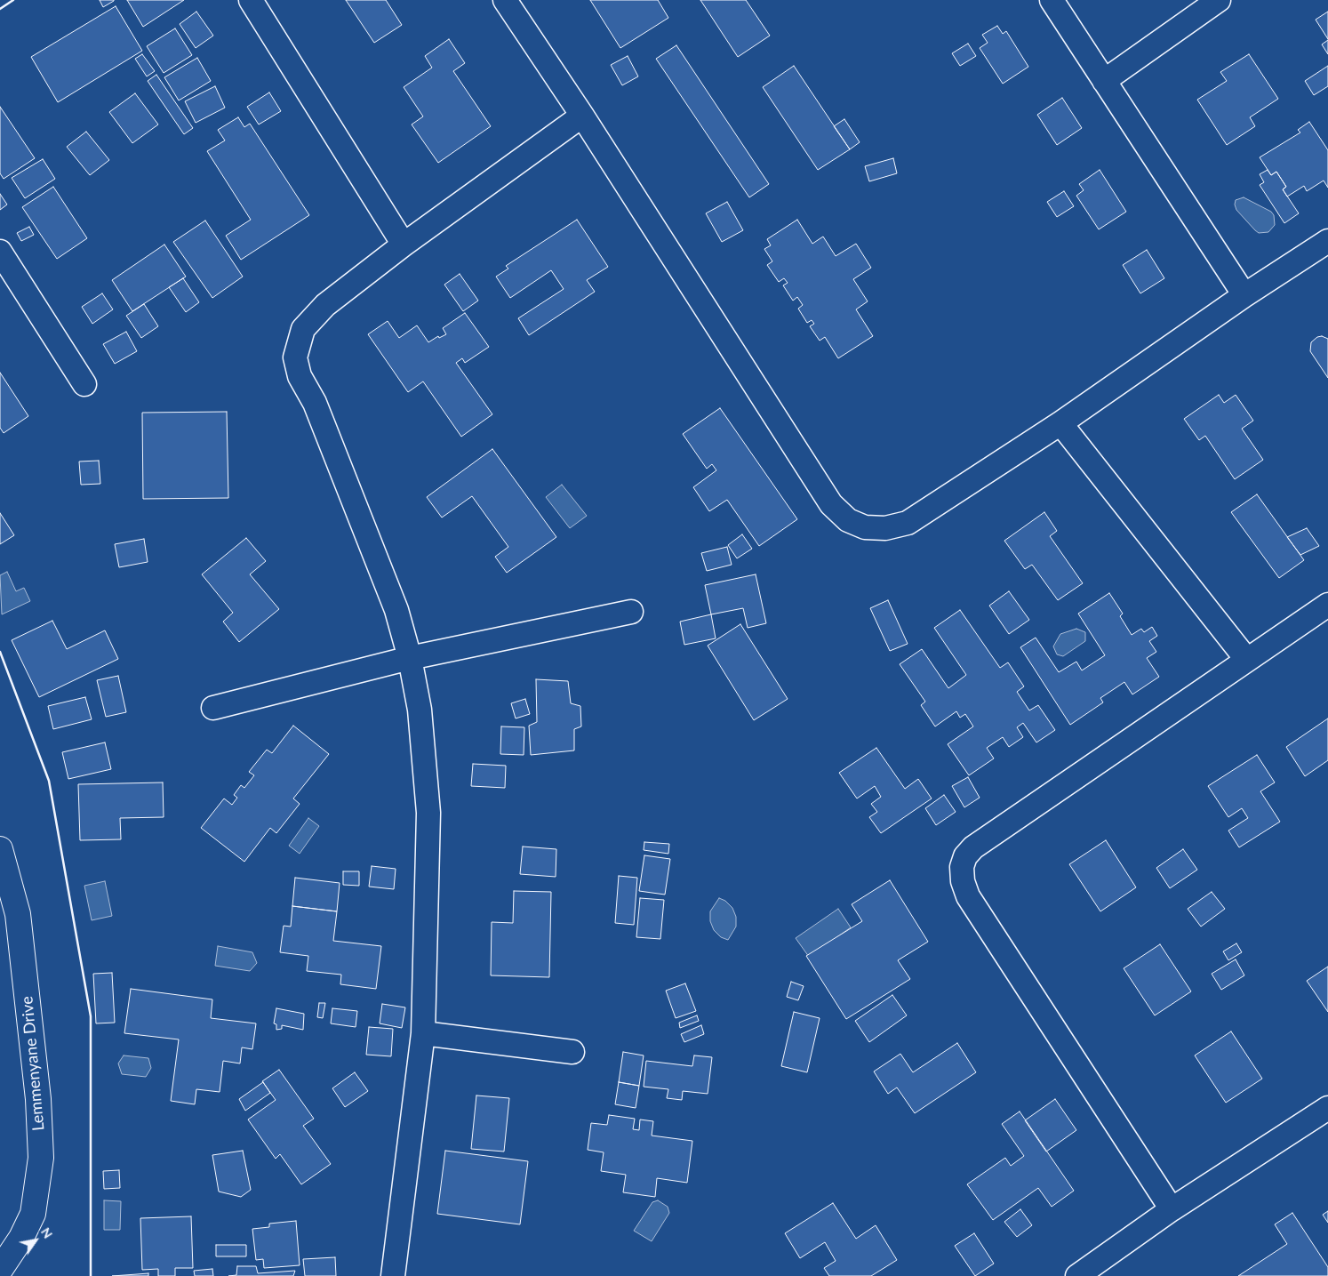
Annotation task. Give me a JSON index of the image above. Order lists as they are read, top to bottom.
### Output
{
  "streets": {
    "street": ["Lemmenyane Drive"]
  },
  "north": "top right"
}
